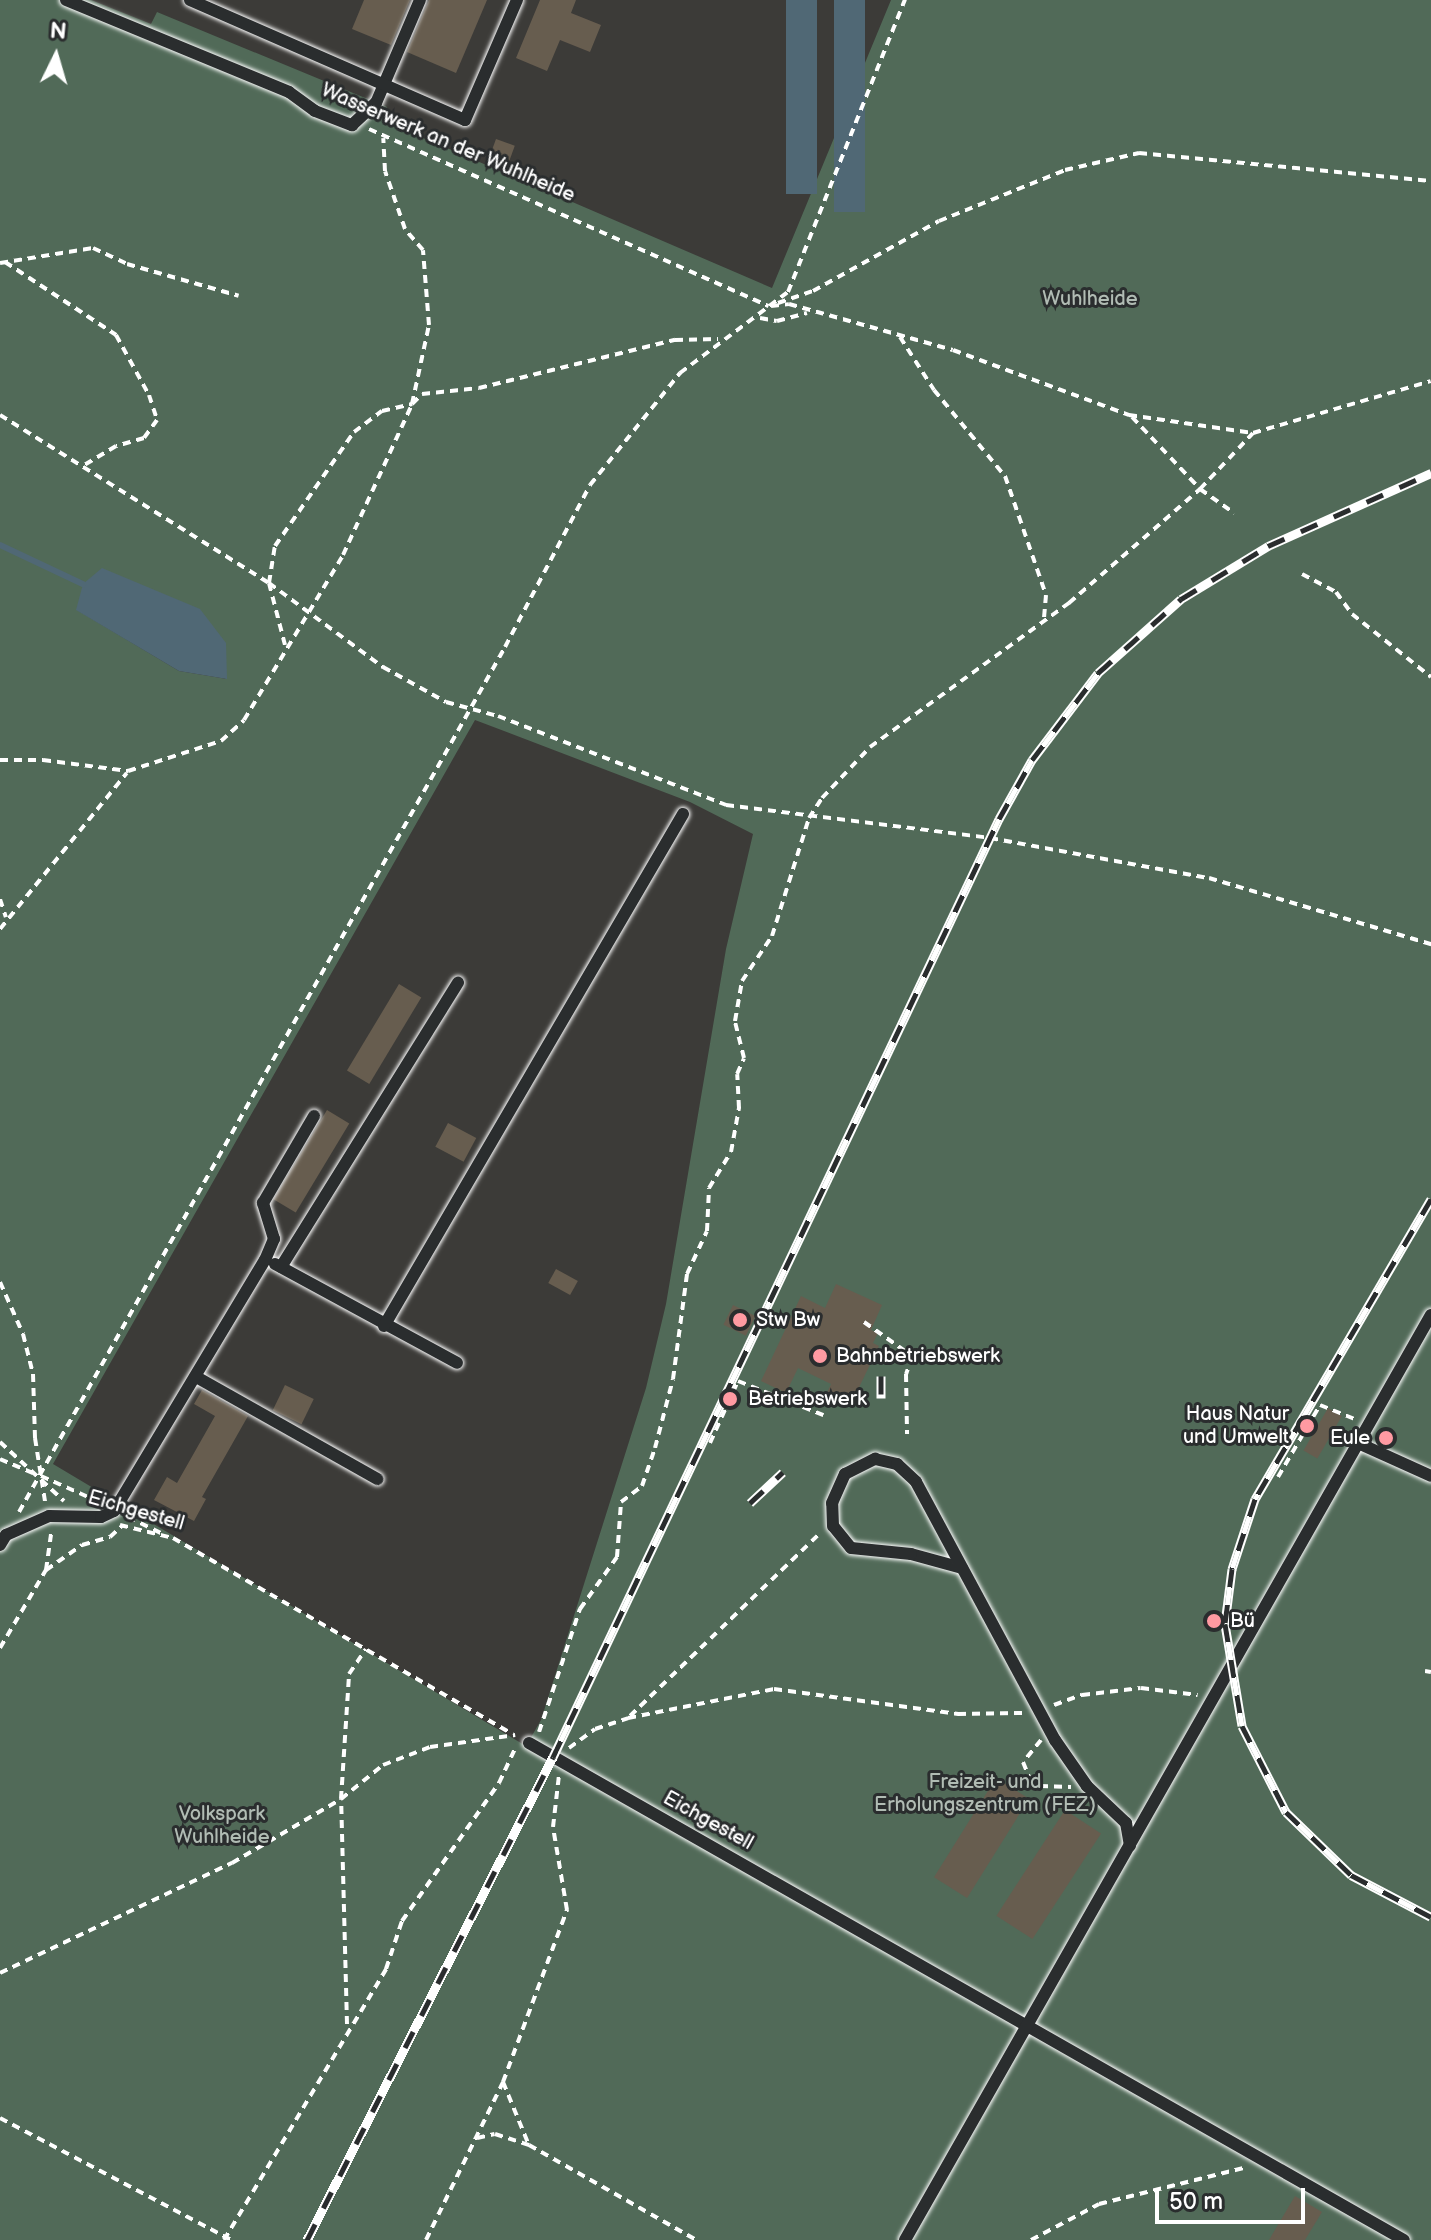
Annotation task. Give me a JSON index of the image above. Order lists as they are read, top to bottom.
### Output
{
  "streets": {
    "lane": ["Wasserwerk an der Wuhlheide", "Eichgestell"]
  },
  "parks": ["Wuhlheide", "Freizeit- und Erholungszentrum (FEZ)", "Volkspark Wuhlheide"],
  "places": [
    "Stw Bw",
    "Bahnbetriebswerk",
    "Betriebswerk",
    "Haus Natur und Umwelt",
    "Eule",
    "Bü"
  ],
  "scale_bar": "50 m",
  "north": "top"
}
